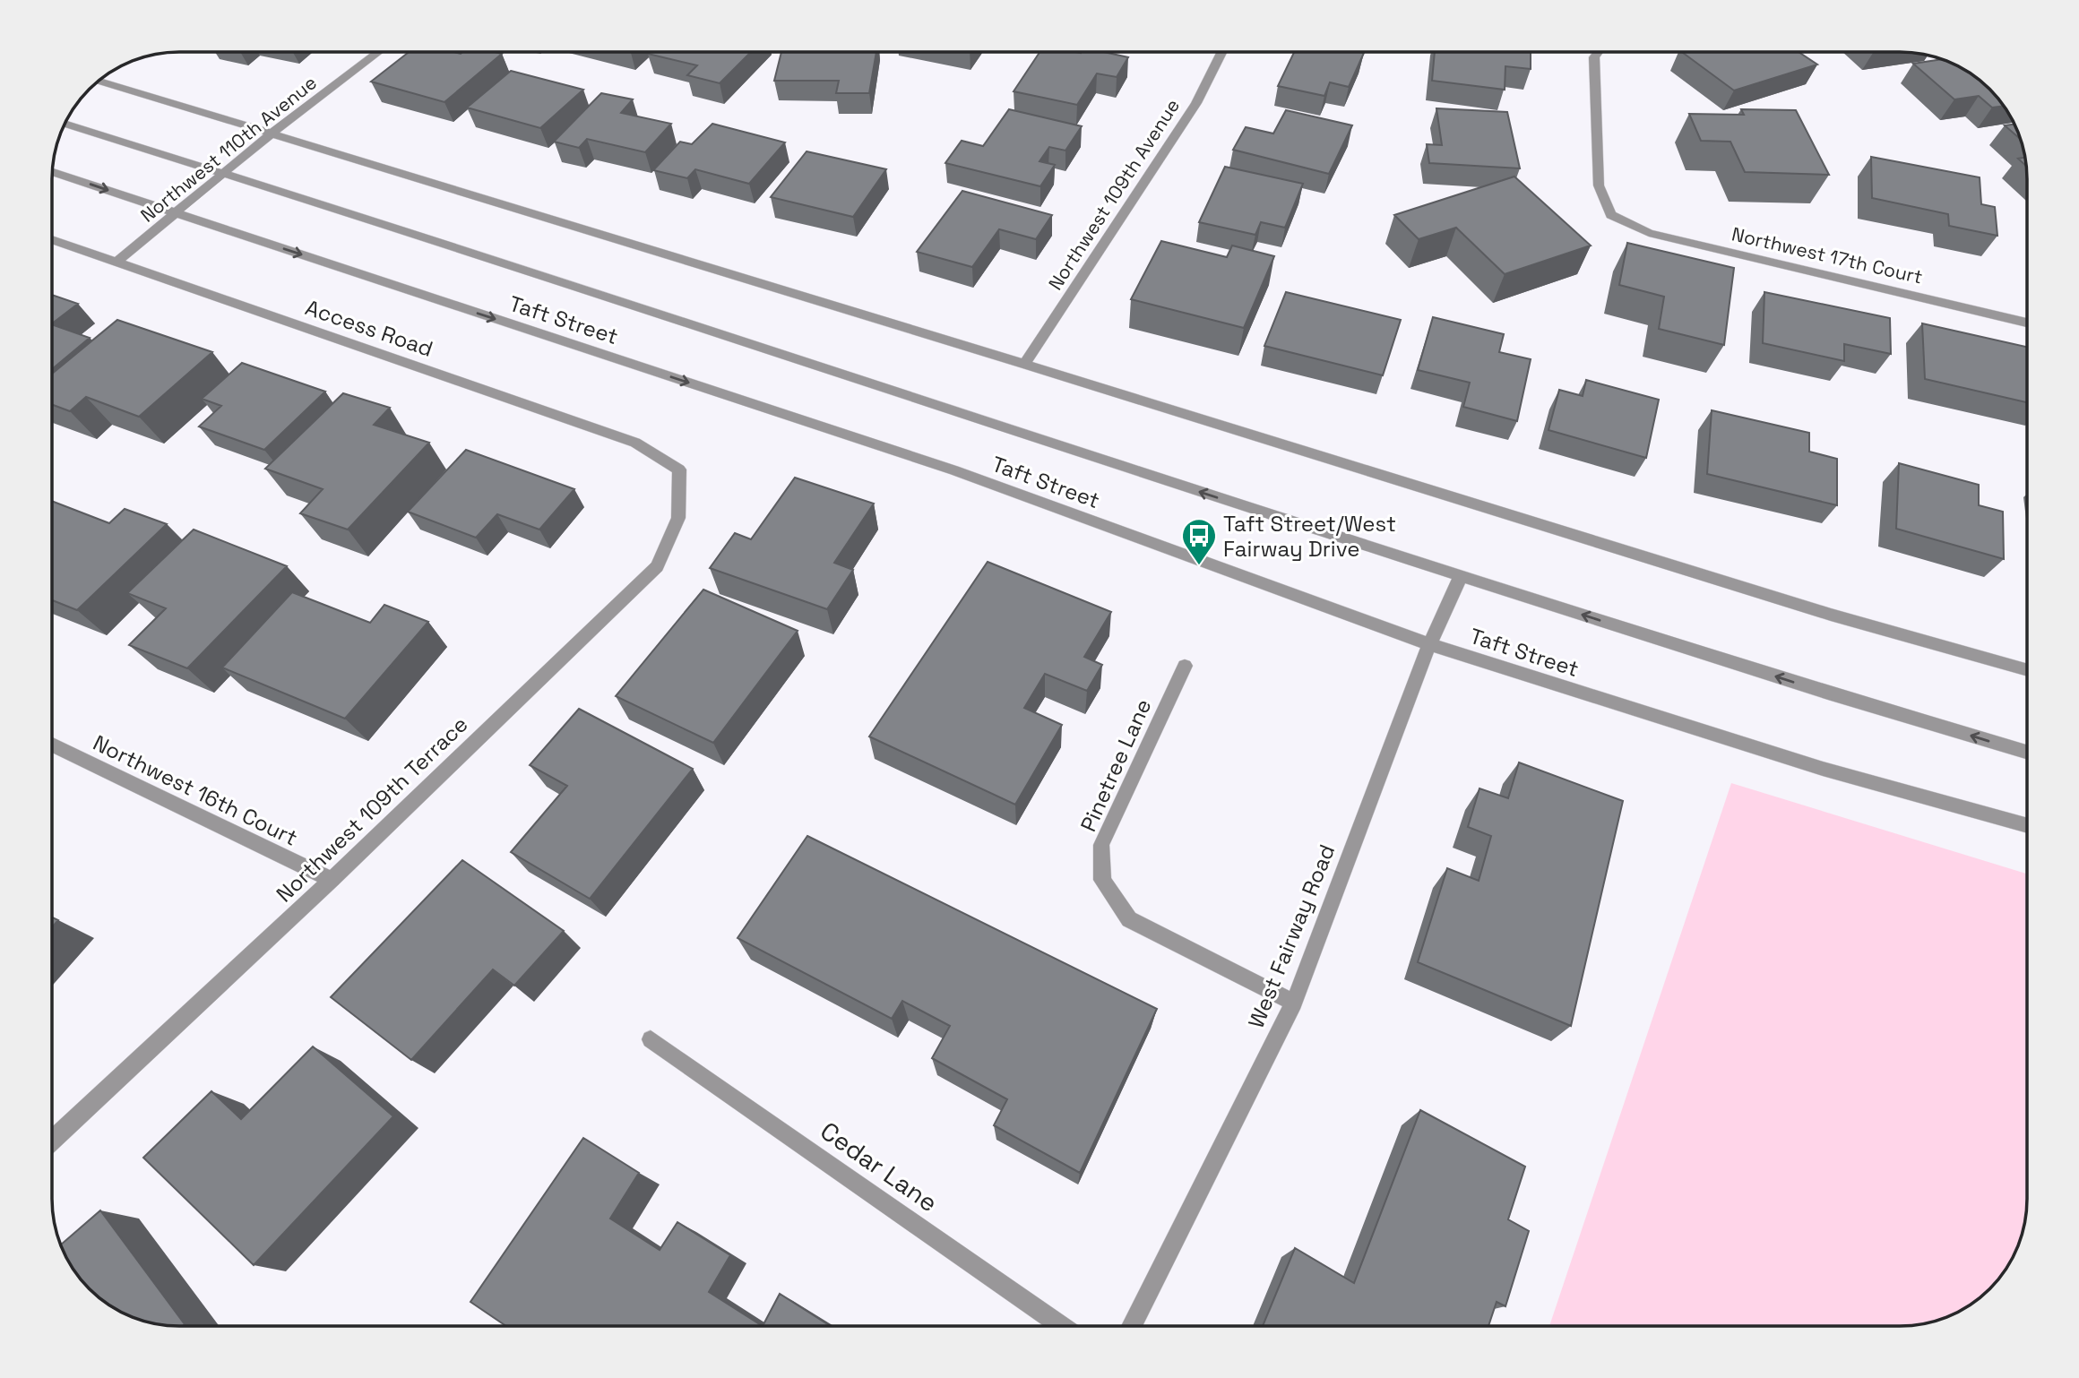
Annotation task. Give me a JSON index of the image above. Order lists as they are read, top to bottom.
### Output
{
  "streets": {
    "street": [
      "Northwest 110th Avenue",
      "Northwest 109th Avenue",
      "Northwest 17th Court",
      "Taft Street",
      "Access Road",
      "Pinetree Lane",
      "Northwest 16th Court",
      "Northwest 109th Terrace",
      "West Fairway Road",
      "Cedar Lane"
    ]
  },
  "crossings": [
    ["Northwest 110th Avenue", "Taft Street"],
    ["Northwest 110th Avenue", "Access Road"],
    ["Taft Street", "West Fairway Road"],
    ["Access Road", "Northwest 109th Terrace"],
    ["Pinetree Lane", "West Fairway Road"],
    ["Northwest 16th Court", "Northwest 109th Terrace"]
  ],
  "places": {
    "bus stop": ["Taft Street/West Fairway Drive"]
  }
}
